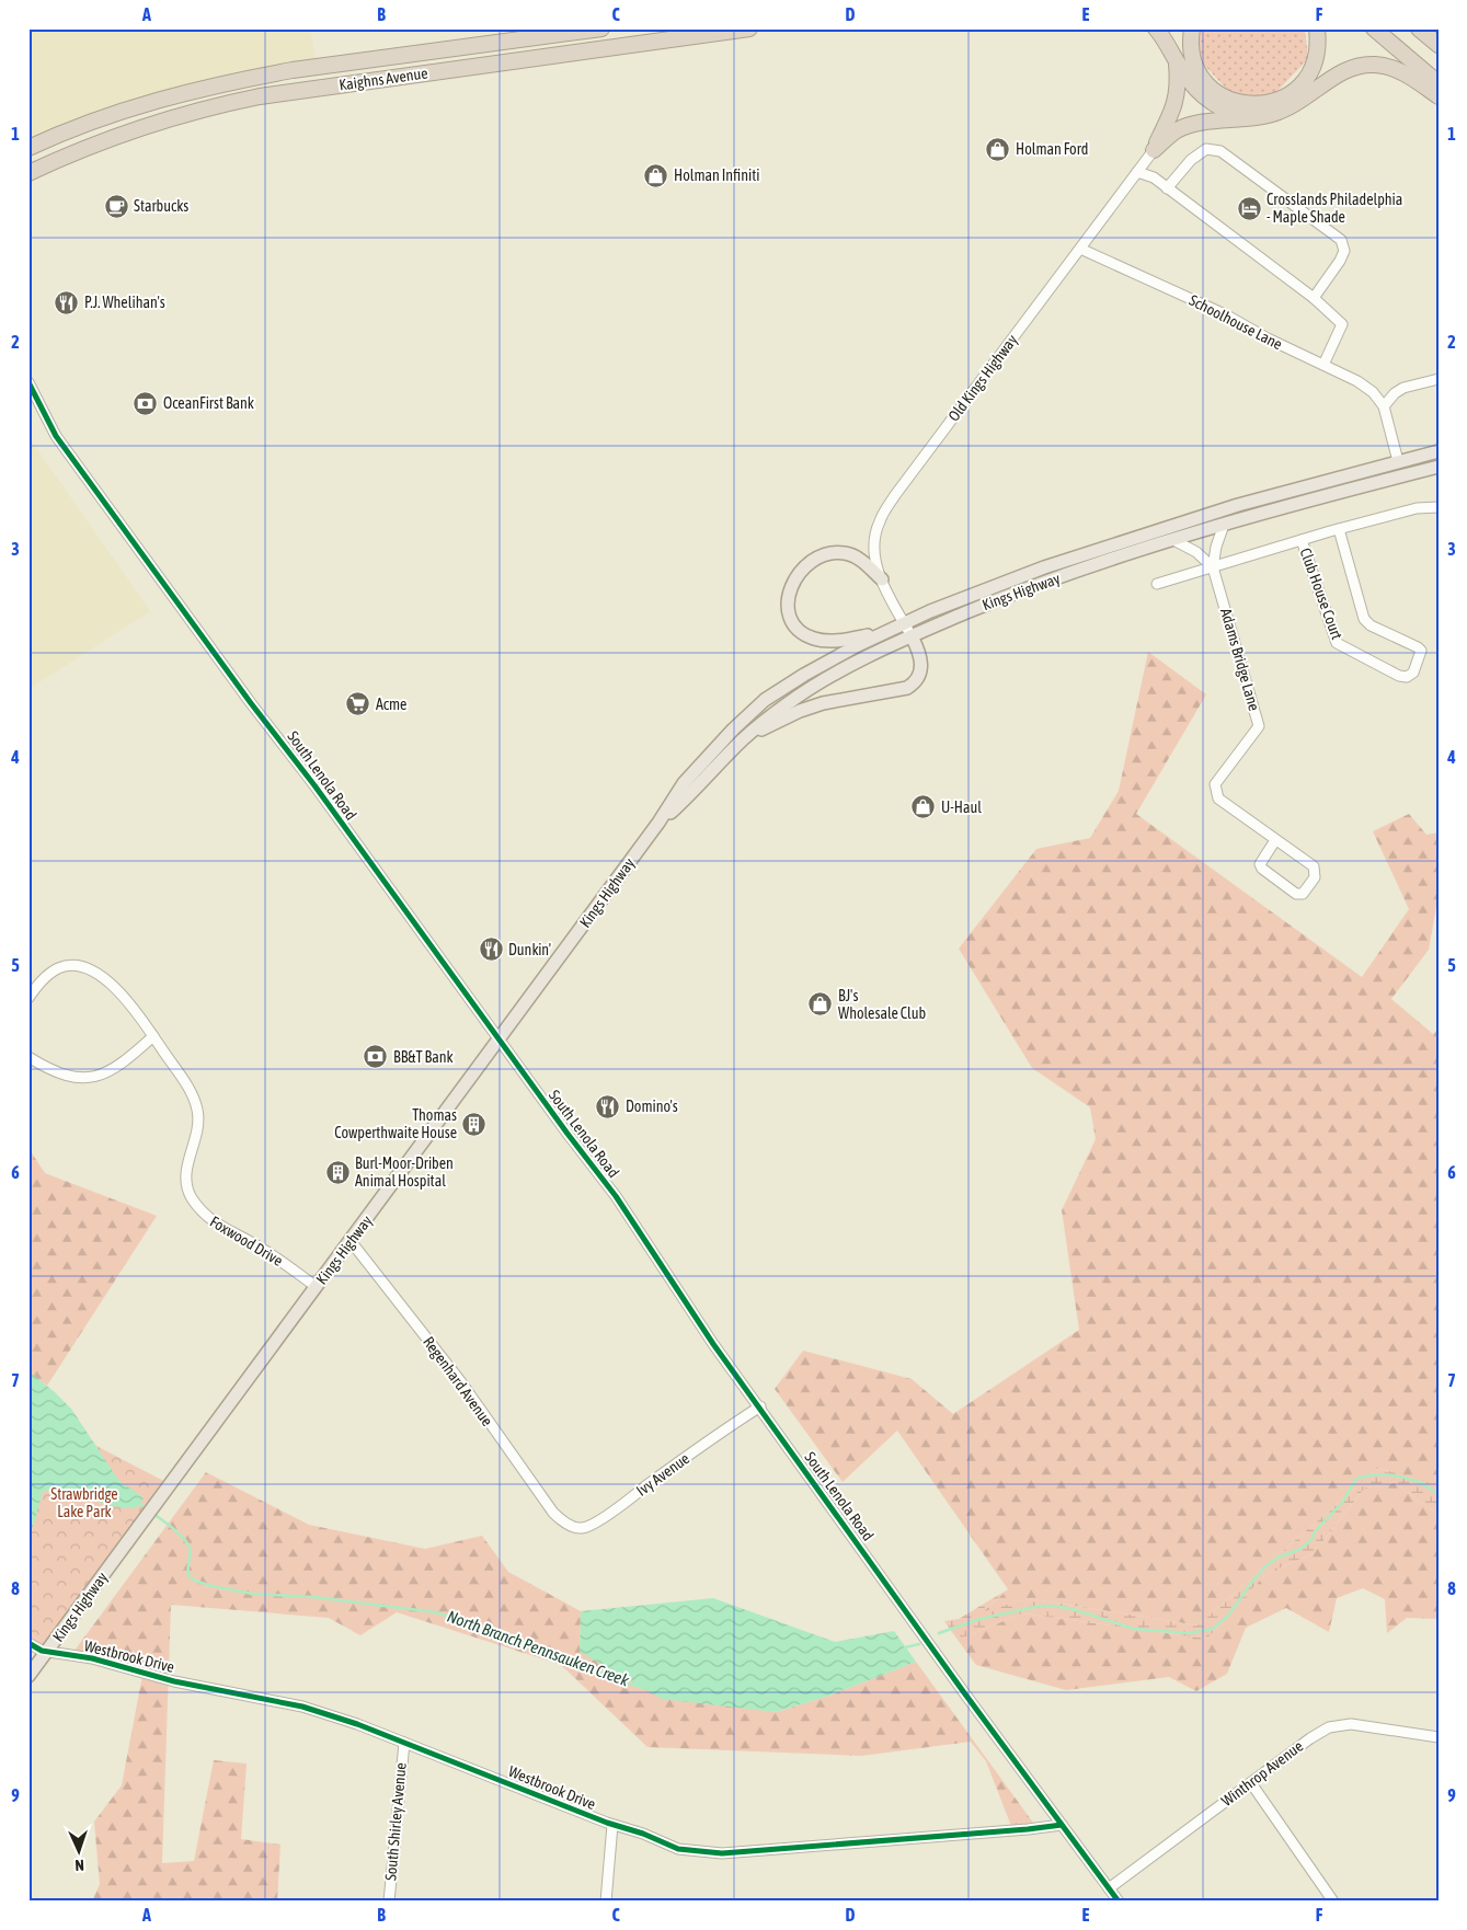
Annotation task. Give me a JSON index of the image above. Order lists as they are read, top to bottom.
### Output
{
  "streets": {
    "highway": ["Kaighns Avenue"],
    "main road": ["Kings Highway"],
    "street": [
      "Schoolhouse Lane",
      "Old Kings Highway",
      "Club House Court",
      "Adams Bridge Lane",
      "South Lenola Road",
      "Foxwood Drive",
      "Regenhard Avenue",
      "Ivy Avenue",
      "Westbrook Drive",
      "Winthrop Avenue",
      "South Shirley Avenue"
    ]
  },
  "crossings": [
    ["Schoolhouse Lane", "Old Kings Highway"],
    ["Old Kings Highway", "Kings Highway"],
    ["Kings Highway", "Adams Bridge Lane"],
    ["Kings Highway", "South Lenola Road"],
    ["Kings Highway", "Foxwood Drive"],
    ["Kings Highway", "Regenhard Avenue"],
    ["Kings Highway", "Westbrook Drive"],
    ["South Lenola Road", "Ivy Avenue"],
    ["South Lenola Road", "Westbrook Drive"],
    ["South Lenola Road", "Winthrop Avenue"],
    ["Regenhard Avenue", "Ivy Avenue"],
    ["Westbrook Drive", "South Shirley Avenue"]
  ],
  "water": ["North Branch Pennsauken Creek"],
  "parks": ["Strawbridge Lake Park"],
  "places": {
    "shop": [
      "Holman Ford",
      "Holman Infiniti",
      "U-Haul",
      "BJ's Wholesale Club"
    ],
    "cafe": ["Starbucks"],
    "hotel": ["Crosslands Philadelphia - Maple Shade"],
    "restaurant": ["P.J. Whelihan's", "Dunkin'", "Domino's"],
    "bank": ["OceanFirst Bank", "BB&T Bank"],
    "supermarket": ["Acme"],
    "building": ["Thomas Cowperthwaite House", "Burl-Moor-Driben Animal Hospital"]
  },
  "north": "bottom",
  "grid": {
    "columns": [
      "A",
      "B",
      "C",
      "D",
      "E",
      "F"
    ],
    "rows": [
      "1",
      "2",
      "3",
      "4",
      "5",
      "6",
      "7",
      "8",
      "9"
    ]
  }
}
